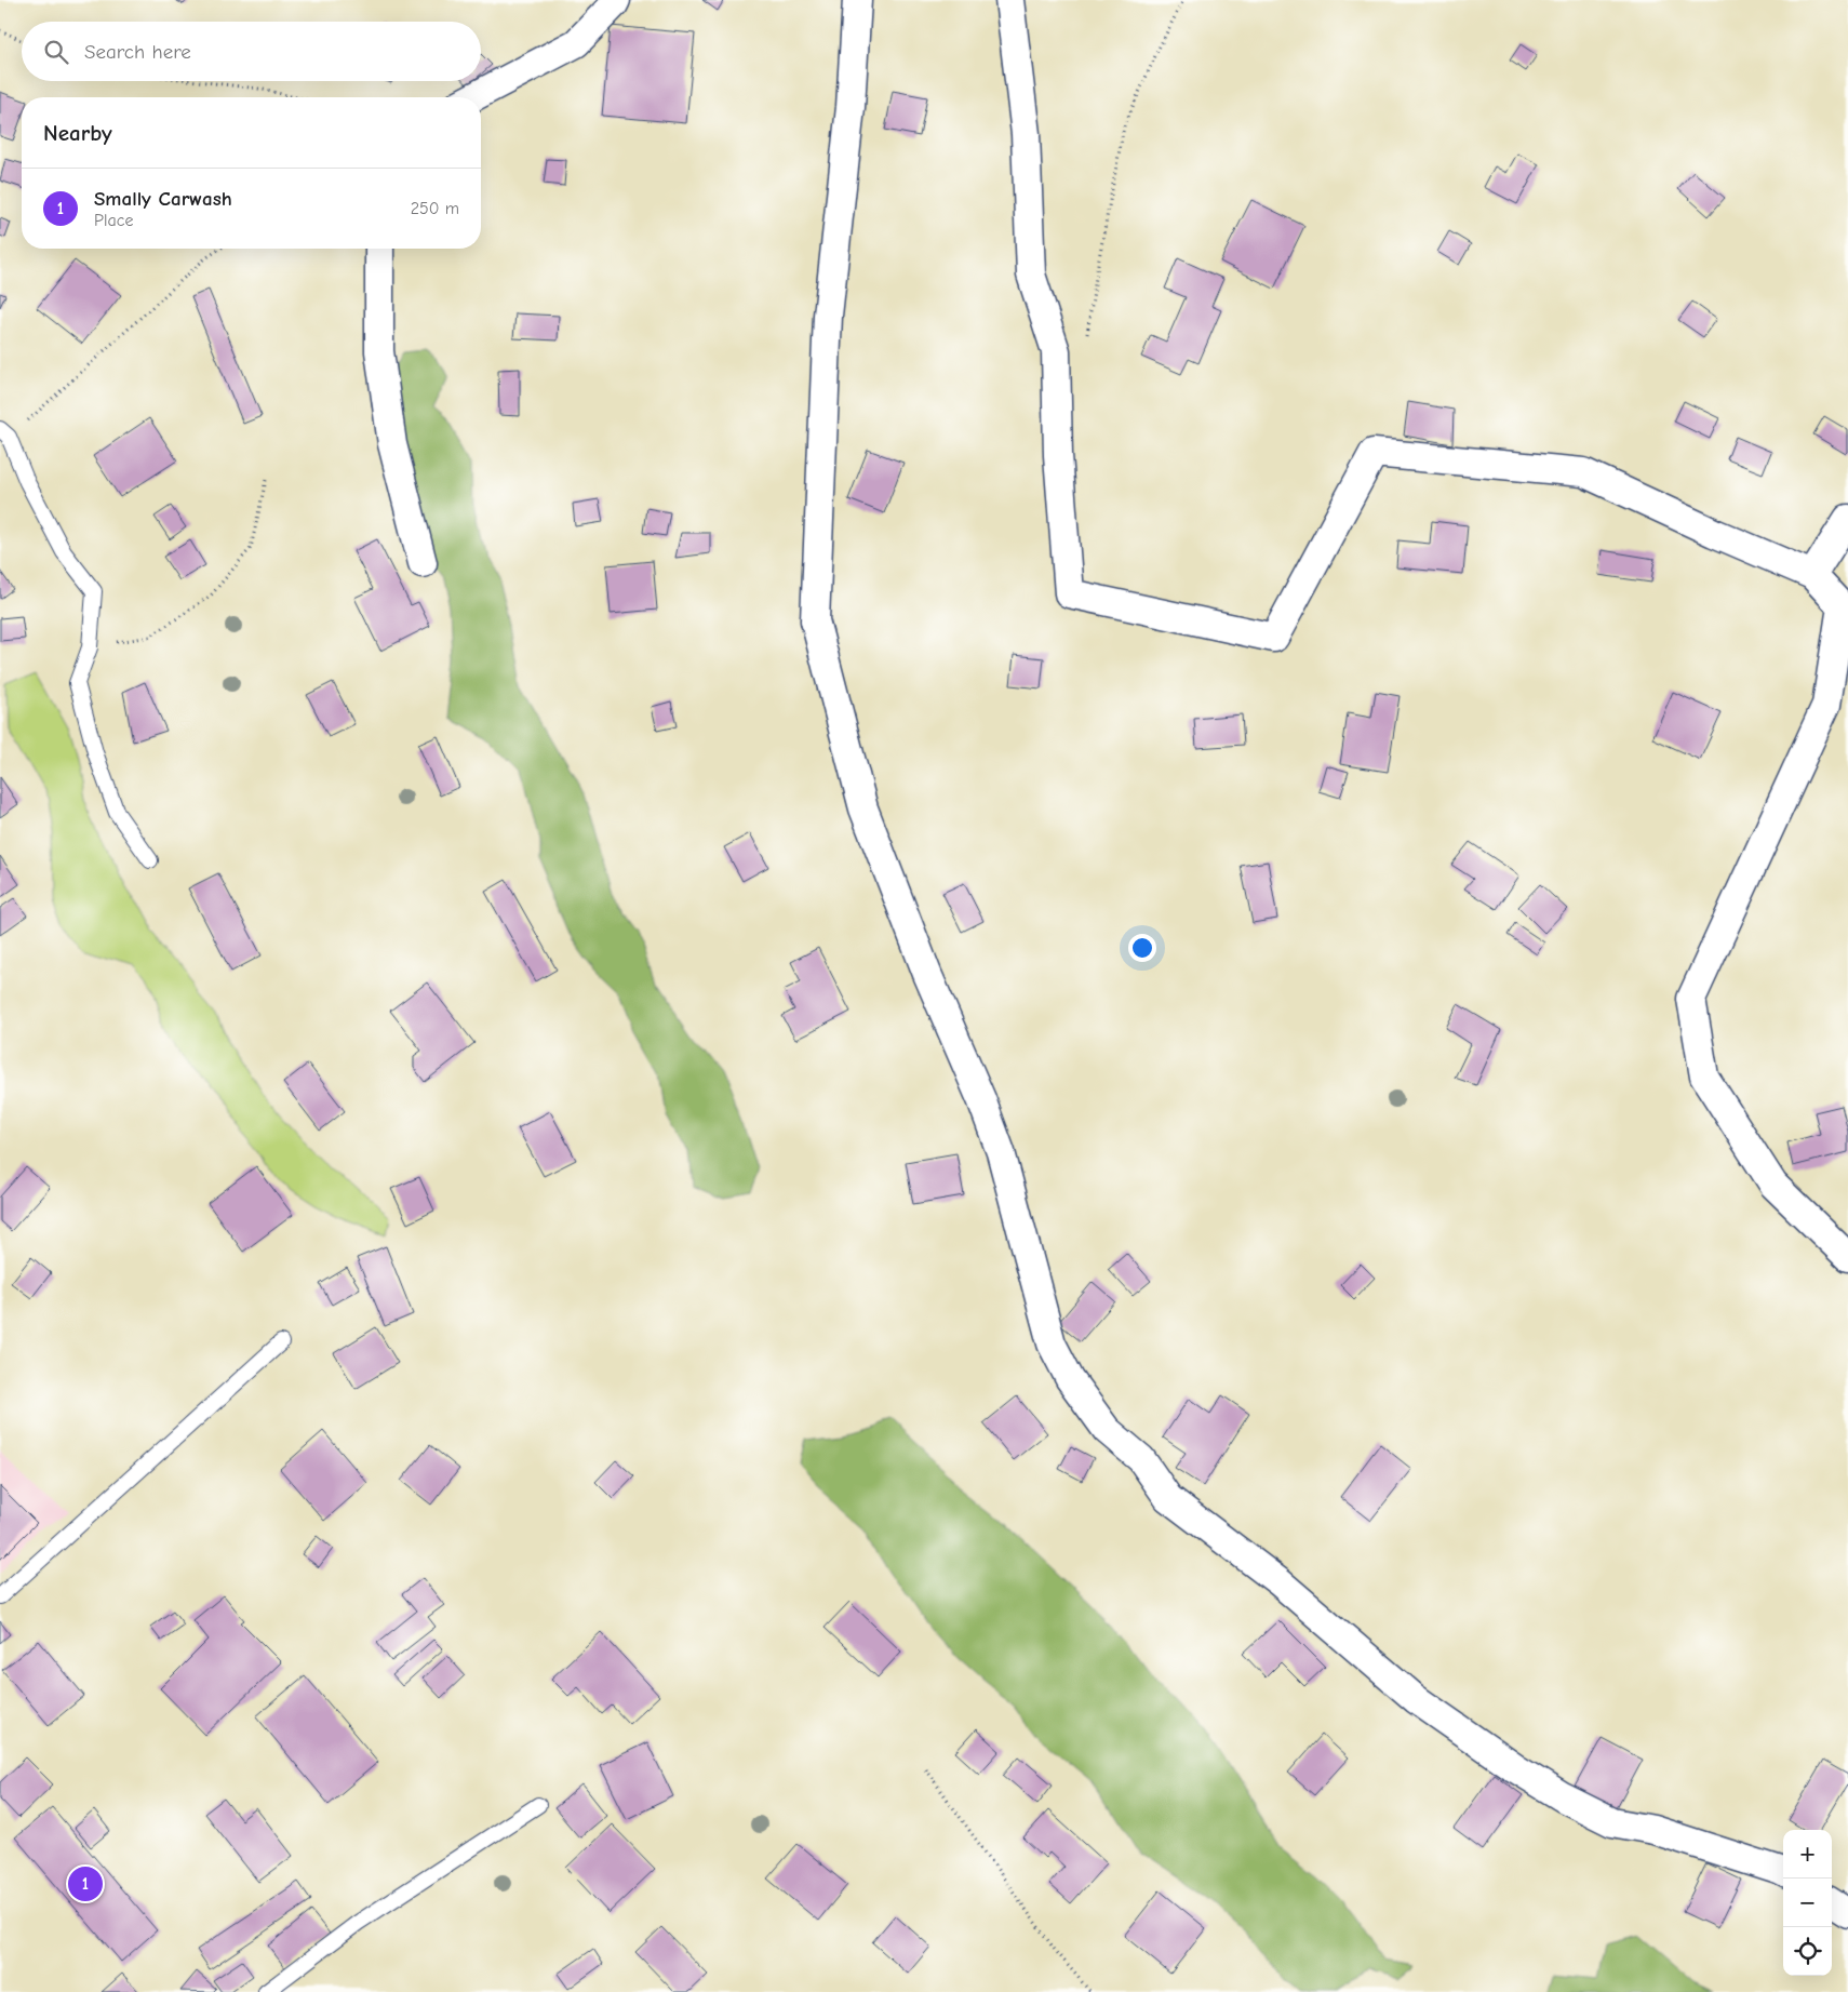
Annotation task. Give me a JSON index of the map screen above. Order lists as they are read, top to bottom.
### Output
{
  "page": {
    "search": "Search here",
    "heading": "Nearby",
    "list": [
      {
        "mark": "1",
        "name": "Smally Carwash",
        "note": "Place",
        "value": "250 m"
      }
    ],
    "map_buttons": ["+", "−"],
    "pins": "1"
  }
}
